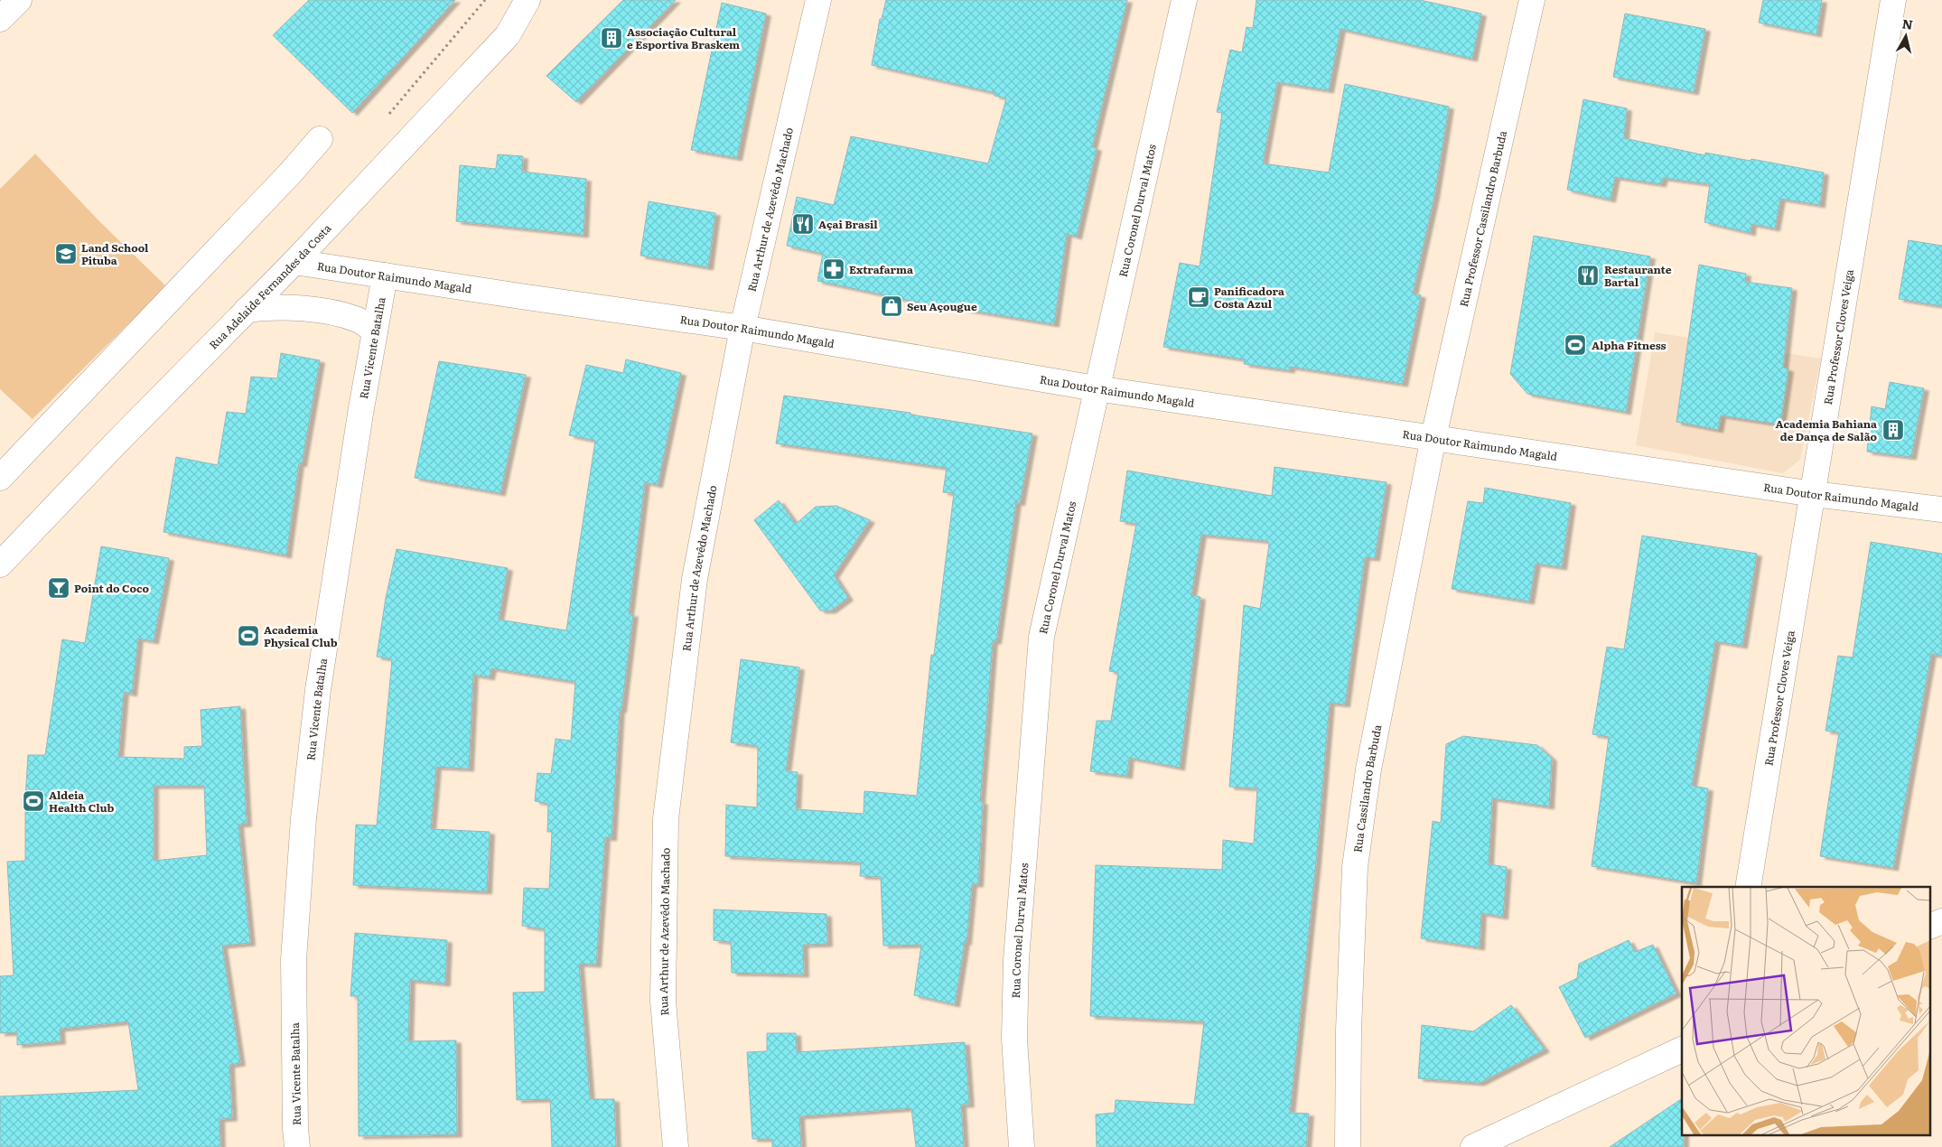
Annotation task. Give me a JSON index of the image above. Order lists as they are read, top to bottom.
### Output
{
  "streets": {
    "street": [
      "Rua Arthur de Azevêdo Machado",
      "Rua Coronel Durval Matos",
      "Rua Professor Cassilandro Barbuda",
      "Rua Doutor Raimundo Magald",
      "Rua Adelaide Fernandes da Costa",
      "Rua Professor Cloves Veiga",
      "Rua Vicente Batalha",
      "Rua Cassilandro Barbuda"
    ]
  },
  "crossings": [
    ["Rua Arthur de Azevêdo Machado", "Rua Doutor Raimundo Magald"],
    ["Rua Coronel Durval Matos", "Rua Doutor Raimundo Magald"],
    ["Rua Professor Cassilandro Barbuda", "Rua Doutor Raimundo Magald"],
    ["Rua Professor Cassilandro Barbuda", "Rua Cassilandro Barbuda"],
    ["Rua Doutor Raimundo Magald", "Rua Adelaide Fernandes da Costa"],
    ["Rua Doutor Raimundo Magald", "Rua Professor Cloves Veiga"],
    ["Rua Doutor Raimundo Magald", "Rua Vicente Batalha"],
    ["Rua Doutor Raimundo Magald", "Rua Cassilandro Barbuda"]
  ],
  "places": {
    "building": ["Associação Cultural e Esportiva Braskem", "Academia Bahiana de Dança de Salão"],
    "restaurant": ["Açai Brasil", "Restaurante Bartal"],
    "school or university": ["Land School Pituba"],
    "pharmacy": ["Extrafarma"],
    "cafe": ["Panificadora Costa Azul"],
    "shop": ["Seu Açougue"],
    "sports": ["Alpha Fitness", "Academia Physical Club", "Aldeia Health Club"],
    "bar": ["Point do Coco"]
  },
  "north": "top"
}
